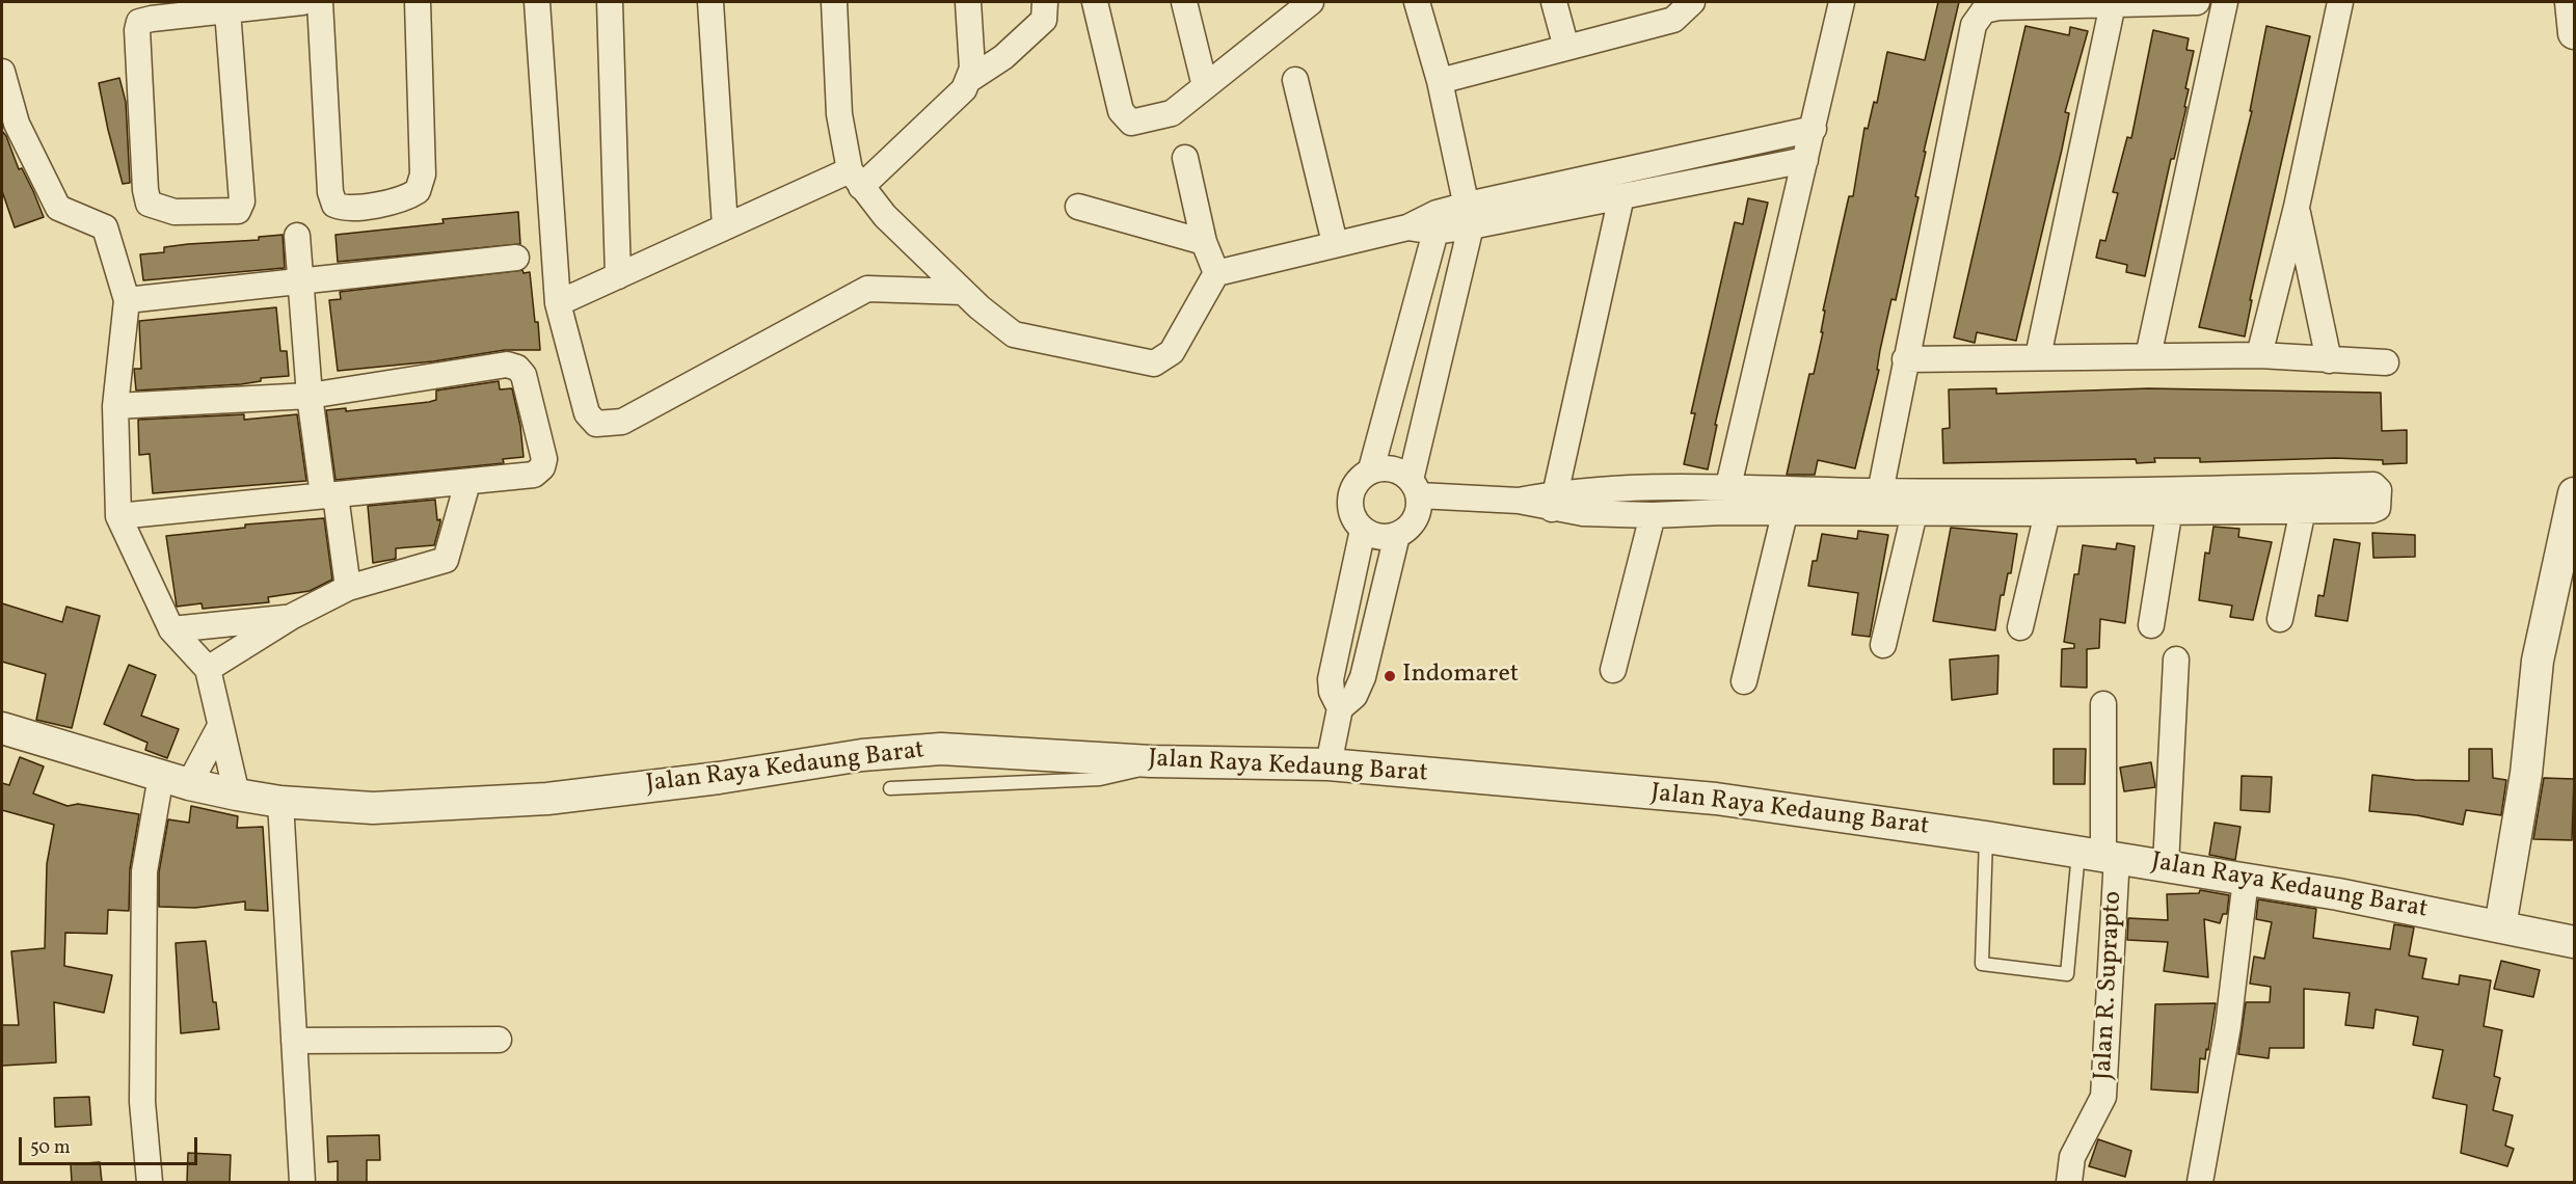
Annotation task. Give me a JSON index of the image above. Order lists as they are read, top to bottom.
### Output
{
  "streets": {
    "street": ["Jalan Raya Kedaung Barat", "Jalan R. Suprapto"]
  },
  "crossings": [
    ["Jalan Raya Kedaung Barat", "Jalan R. Suprapto"]
  ],
  "places": ["Indomaret"],
  "scale_bar": "50 m"
}
